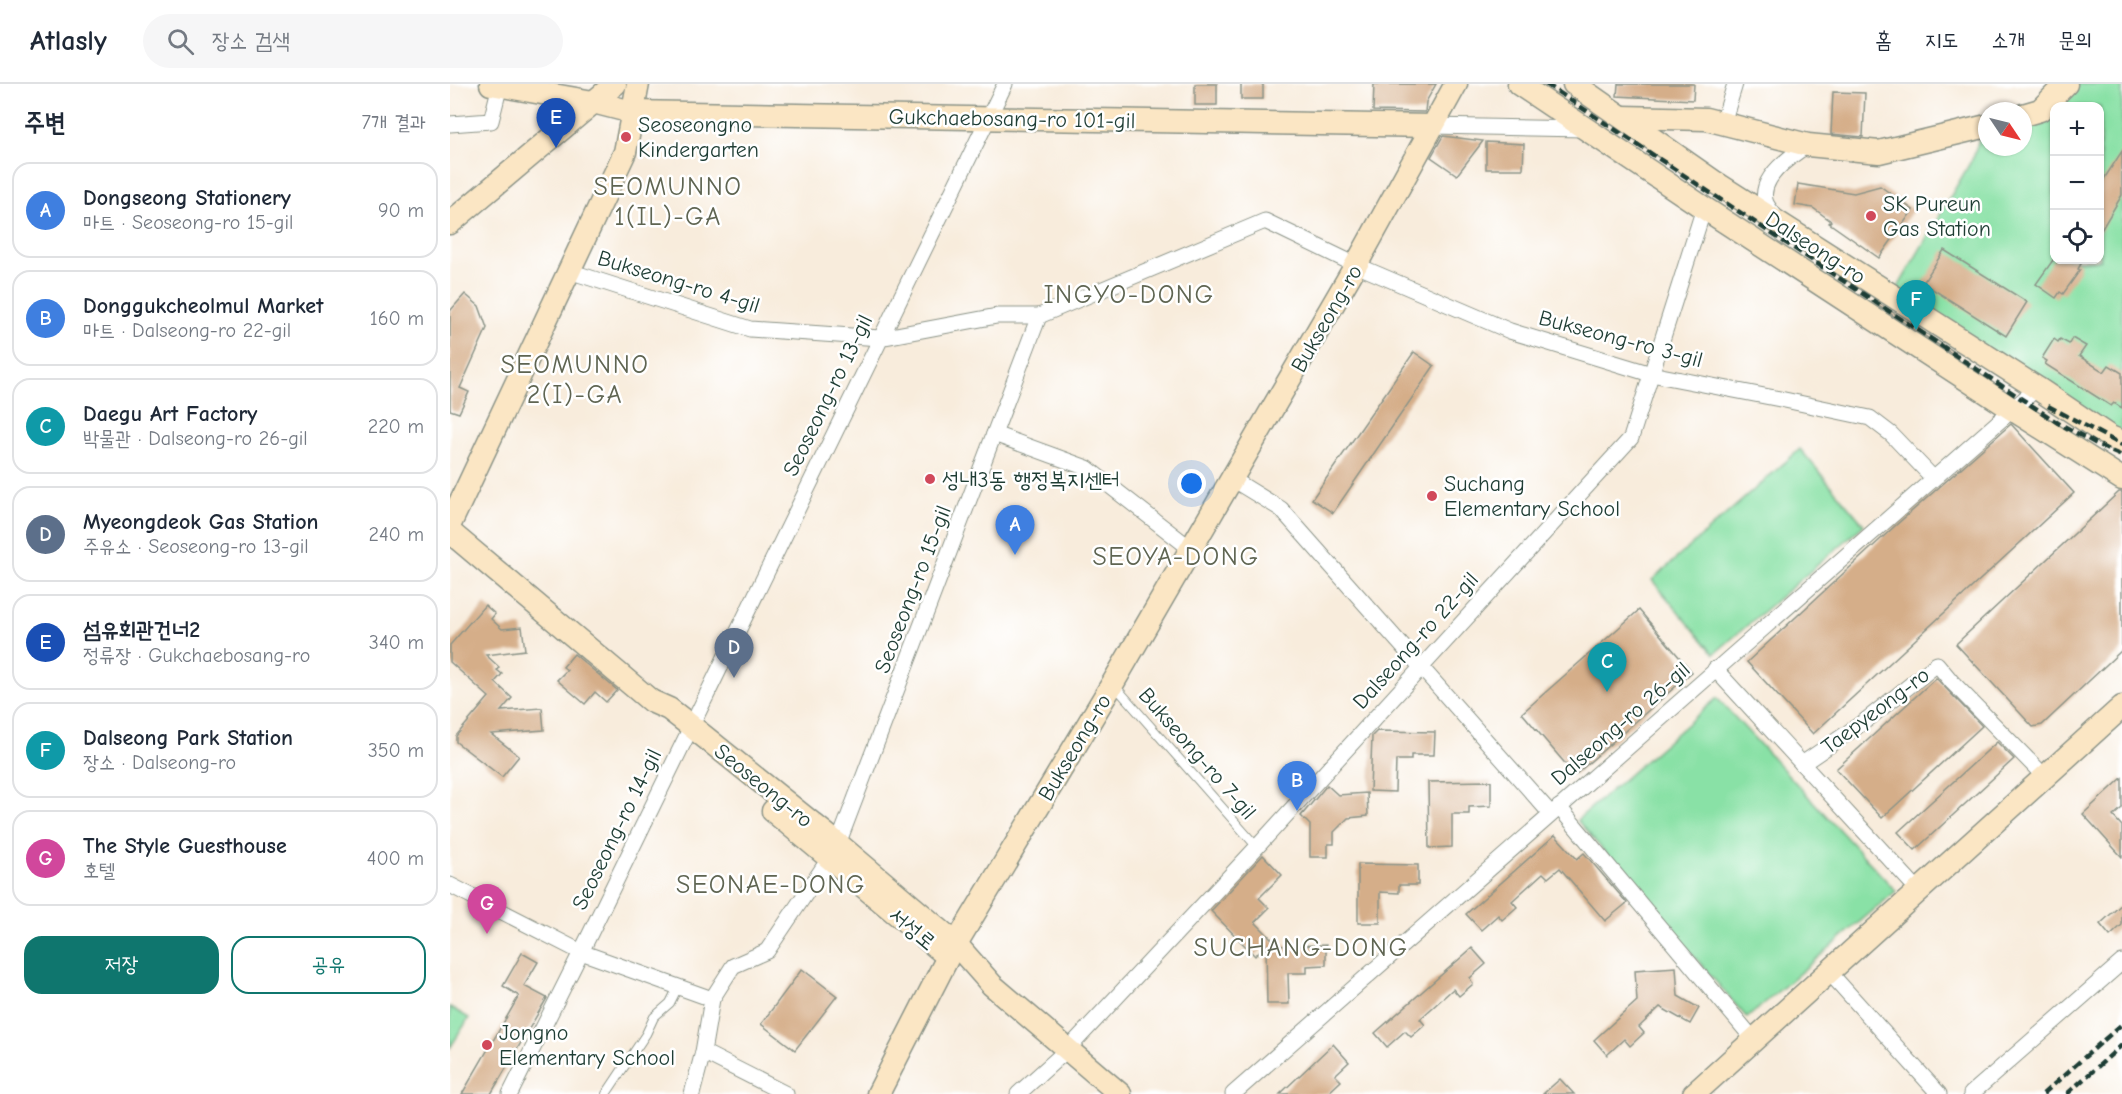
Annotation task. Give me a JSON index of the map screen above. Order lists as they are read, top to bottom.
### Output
{
  "streets": {
    "street": [
      "Gukchaebosang-ro 101-gil",
      "Dalseong-ro",
      "Bukseong-ro 4-gil",
      "Bukseong-ro",
      "Bukseong-ro 3-gil",
      "Seoseong-ro 13-gil",
      "Seoseong-ro 15-gil",
      "Dalseong-ro 22-gil",
      "Taepyeong-ro",
      "Dalseong-ro 26-gil",
      "Seoseong-ro",
      "Seoseong-ro 14-gil"
    ],
    "lane": ["Bukseong-ro 7-gil"]
  },
  "crossings": [
    ["Gukchaebosang-ro 101-gil", "Bukseong-ro"],
    ["Gukchaebosang-ro 101-gil", "Seoseong-ro 13-gil"],
    ["Dalseong-ro", "Dalseong-ro 26-gil"],
    ["Bukseong-ro 4-gil", "Bukseong-ro"],
    ["Bukseong-ro 4-gil", "Bukseong-ro 3-gil"],
    ["Bukseong-ro 4-gil", "Seoseong-ro 13-gil"],
    ["Bukseong-ro 4-gil", "Seoseong-ro 15-gil"],
    ["Bukseong-ro", "Bukseong-ro 3-gil"],
    ["Bukseong-ro", "Bukseong-ro 7-gil"],
    ["Bukseong-ro", "Seoseong-ro"],
    ["Bukseong-ro 3-gil", "Dalseong-ro 22-gil"],
    ["Bukseong-ro 3-gil", "Dalseong-ro 26-gil"],
    ["Seoseong-ro 13-gil", "Seoseong-ro"],
    ["Seoseong-ro 13-gil", "Seoseong-ro 14-gil"],
    ["Seoseong-ro 15-gil", "Seoseong-ro"],
    ["Dalseong-ro 22-gil", "Bukseong-ro 7-gil"],
    ["Dalseong-ro 22-gil", "Seoseong-ro"],
    ["Taepyeong-ro", "Dalseong-ro 26-gil"],
    ["Seoseong-ro", "Seoseong-ro 14-gil"]
  ],
  "districts": [
    "SEOMUNNO 1(IL)-GA",
    "INGYO-DONG",
    "SEOMUNNO 2(I)-GA",
    "SEOYA-DONG",
    "SEONAE-DONG",
    "SUCHANG-DONG"
  ],
  "places": [
    "Seoseongno Kindergarten",
    "SK Pureun Gas Station",
    "성내3동 행정복지센터",
    "Suchang Elementary School",
    "Jongno Elementary School"
  ],
  "north": "bottom right",
  "page": {
    "header": "Atlasly",
    "search": "장소 검색",
    "nav": [
      "홈",
      "지도",
      "소개",
      "문의"
    ],
    "heading": ["주변", "7개 결과"],
    "pins": [
      "E",
      "F",
      "A",
      "D",
      "C",
      "B",
      "G"
    ],
    "map_buttons": ["+", "−"],
    "list": [
      {
        "mark": "A",
        "name": "Dongseong Stationery",
        "note": "마트 · Seoseong-ro 15-gil",
        "value": "90 m"
      },
      {
        "mark": "B",
        "name": "Donggukcheolmul Market",
        "note": "마트 · Dalseong-ro 22-gil",
        "value": "160 m"
      },
      {
        "mark": "C",
        "name": "Daegu Art Factory",
        "note": "박물관 · Dalseong-ro 26-gil",
        "value": "220 m"
      },
      {
        "mark": "D",
        "name": "Myeongdeok Gas Station",
        "note": "주유소 · Seoseong-ro 13-gil",
        "value": "240 m"
      },
      {
        "mark": "E",
        "name": "섬유회관건너2",
        "note": "정류장 · Gukchaebosang-ro",
        "value": "340 m"
      },
      {
        "mark": "F",
        "name": "Dalseong Park Station",
        "note": "장소 · Dalseong-ro",
        "value": "350 m"
      },
      {
        "mark": "G",
        "name": "The Style Guesthouse",
        "note": "호텔",
        "value": "400 m"
      }
    ],
    "buttons": ["저장", "공유"]
  }
}
